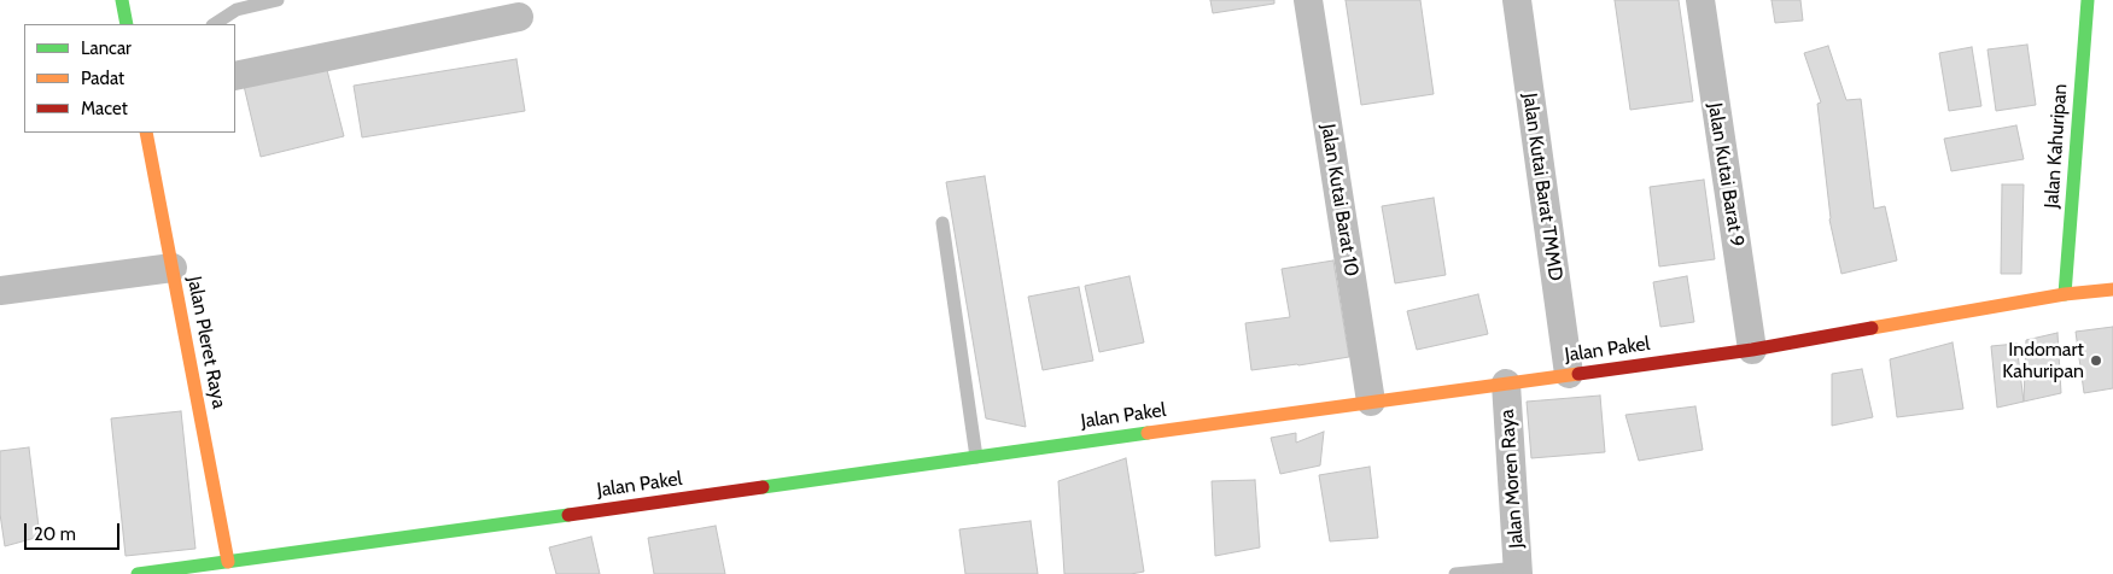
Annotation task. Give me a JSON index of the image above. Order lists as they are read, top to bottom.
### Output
{
  "streets": {
    "street": [
      "Jalan Kahuripan",
      "Jalan Kutai Barat 9",
      "Jalan Kutai Barat TMMD",
      "Jalan Kutai Barat 10",
      "Jalan Pleret Raya",
      "Jalan Pakel",
      "Jalan Moren Raya"
    ]
  },
  "crossings": [
    ["Jalan Kahuripan", "Jalan Pakel"],
    ["Jalan Kutai Barat 9", "Jalan Pakel"],
    ["Jalan Kutai Barat TMMD", "Jalan Pakel"],
    ["Jalan Kutai Barat 10", "Jalan Pakel"],
    ["Jalan Pleret Raya", "Jalan Pakel"],
    ["Jalan Pakel", "Jalan Moren Raya"]
  ],
  "places": ["Indomart Kahuripan"],
  "legend": ["Lancar", "Padat", "Macet"],
  "scale_bar": "20 m"
}
